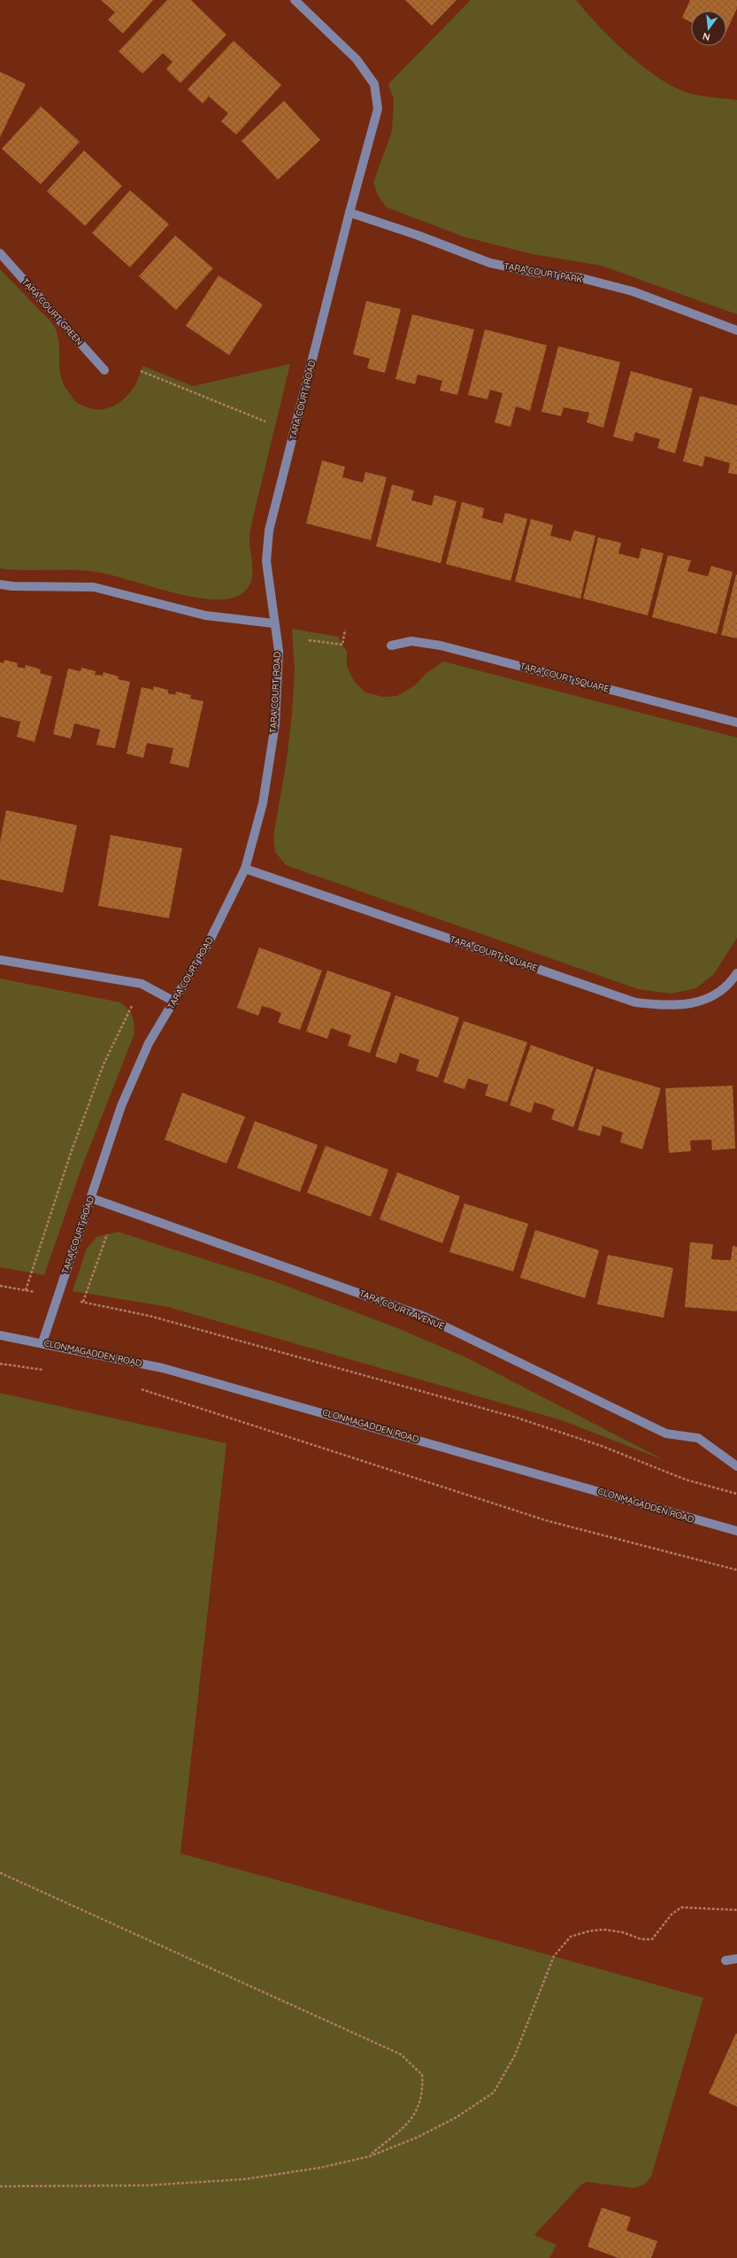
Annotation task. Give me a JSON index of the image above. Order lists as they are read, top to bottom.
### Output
{
  "streets": {
    "street": [
      "TARA COURT PARK",
      "TARA COURT GREEN",
      "TARA COURT ROAD",
      "TARA COURT SQUARE",
      "TARA COURT AVENUE",
      "CLONMAGADDEN ROAD"
    ]
  },
  "crossings": [
    ["TARA COURT PARK", "TARA COURT ROAD"],
    ["TARA COURT ROAD", "TARA COURT SQUARE"],
    ["TARA COURT ROAD", "TARA COURT AVENUE"],
    ["TARA COURT ROAD", "CLONMAGADDEN ROAD"]
  ],
  "north": "bottom"
}
